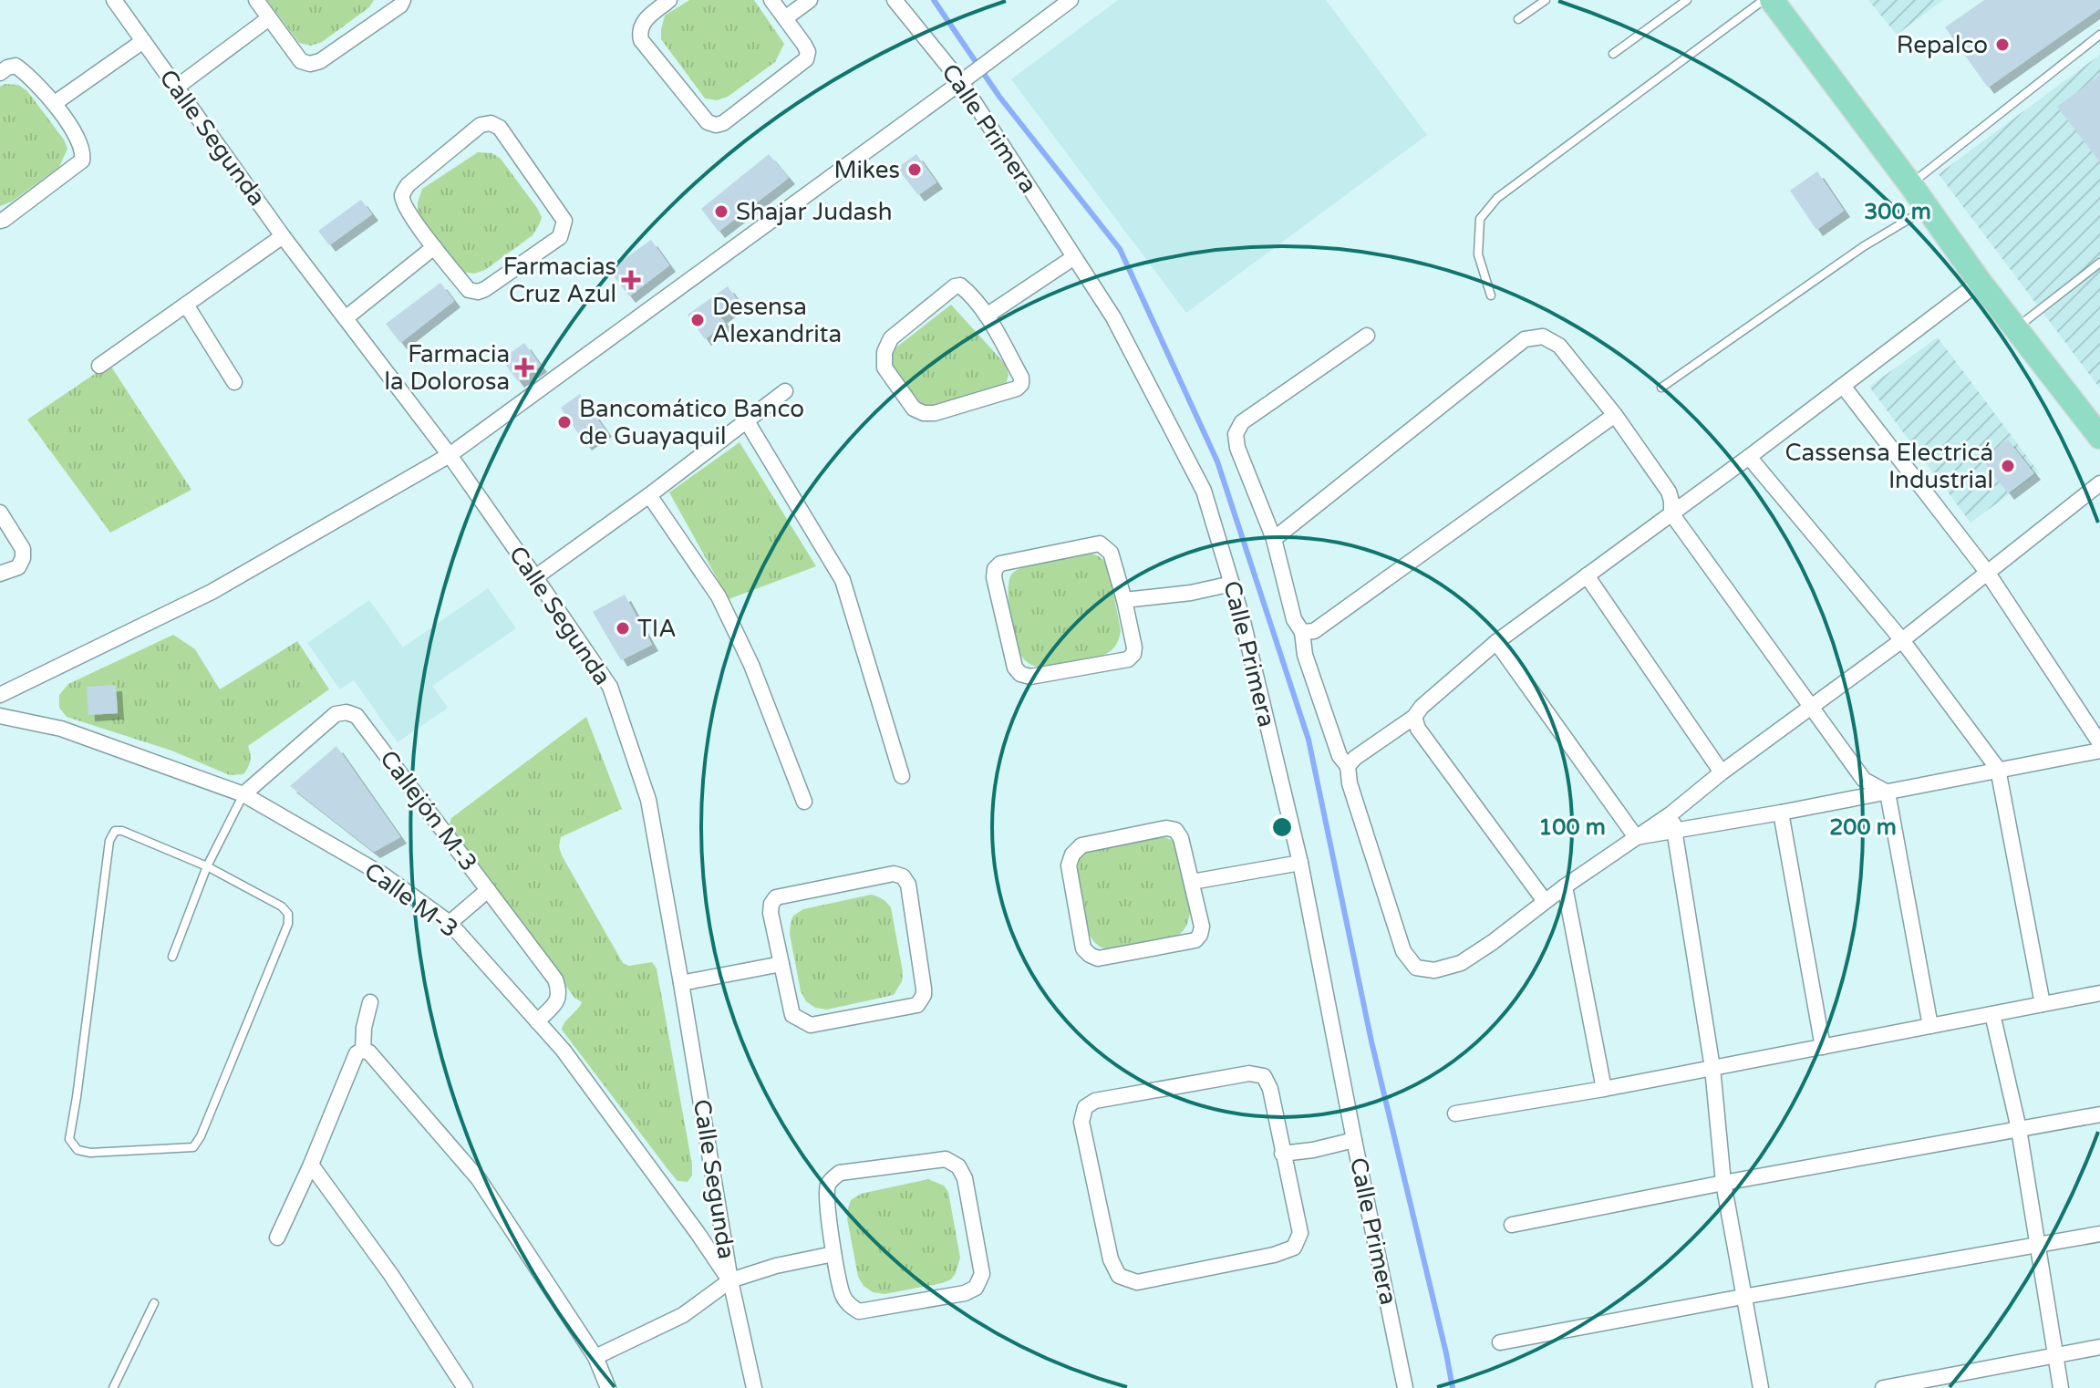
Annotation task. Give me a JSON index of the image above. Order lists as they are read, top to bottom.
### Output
{
  "streets": {
    "street": [
      "Calle Primera",
      "Calle Segunda",
      "Callejón M-3",
      "Calle M-3"
    ]
  },
  "crossings": [
    ["Calle Segunda", "Calle M-3"],
    ["Callejón M-3", "Calle M-3"]
  ],
  "places": {
    "other": [
      "Repalco",
      "Mikes",
      "Shajar Judash",
      "Desensa Alexandrita",
      "Bancomático Banco de Guayaquil",
      "Cassensa Electricá Industrial",
      "TIA"
    ],
    "health": ["Farmacias Cruz Azul", "Farmacia la Dolorosa"]
  },
  "rings": ["300 m", "100 m", "200 m"]
}
